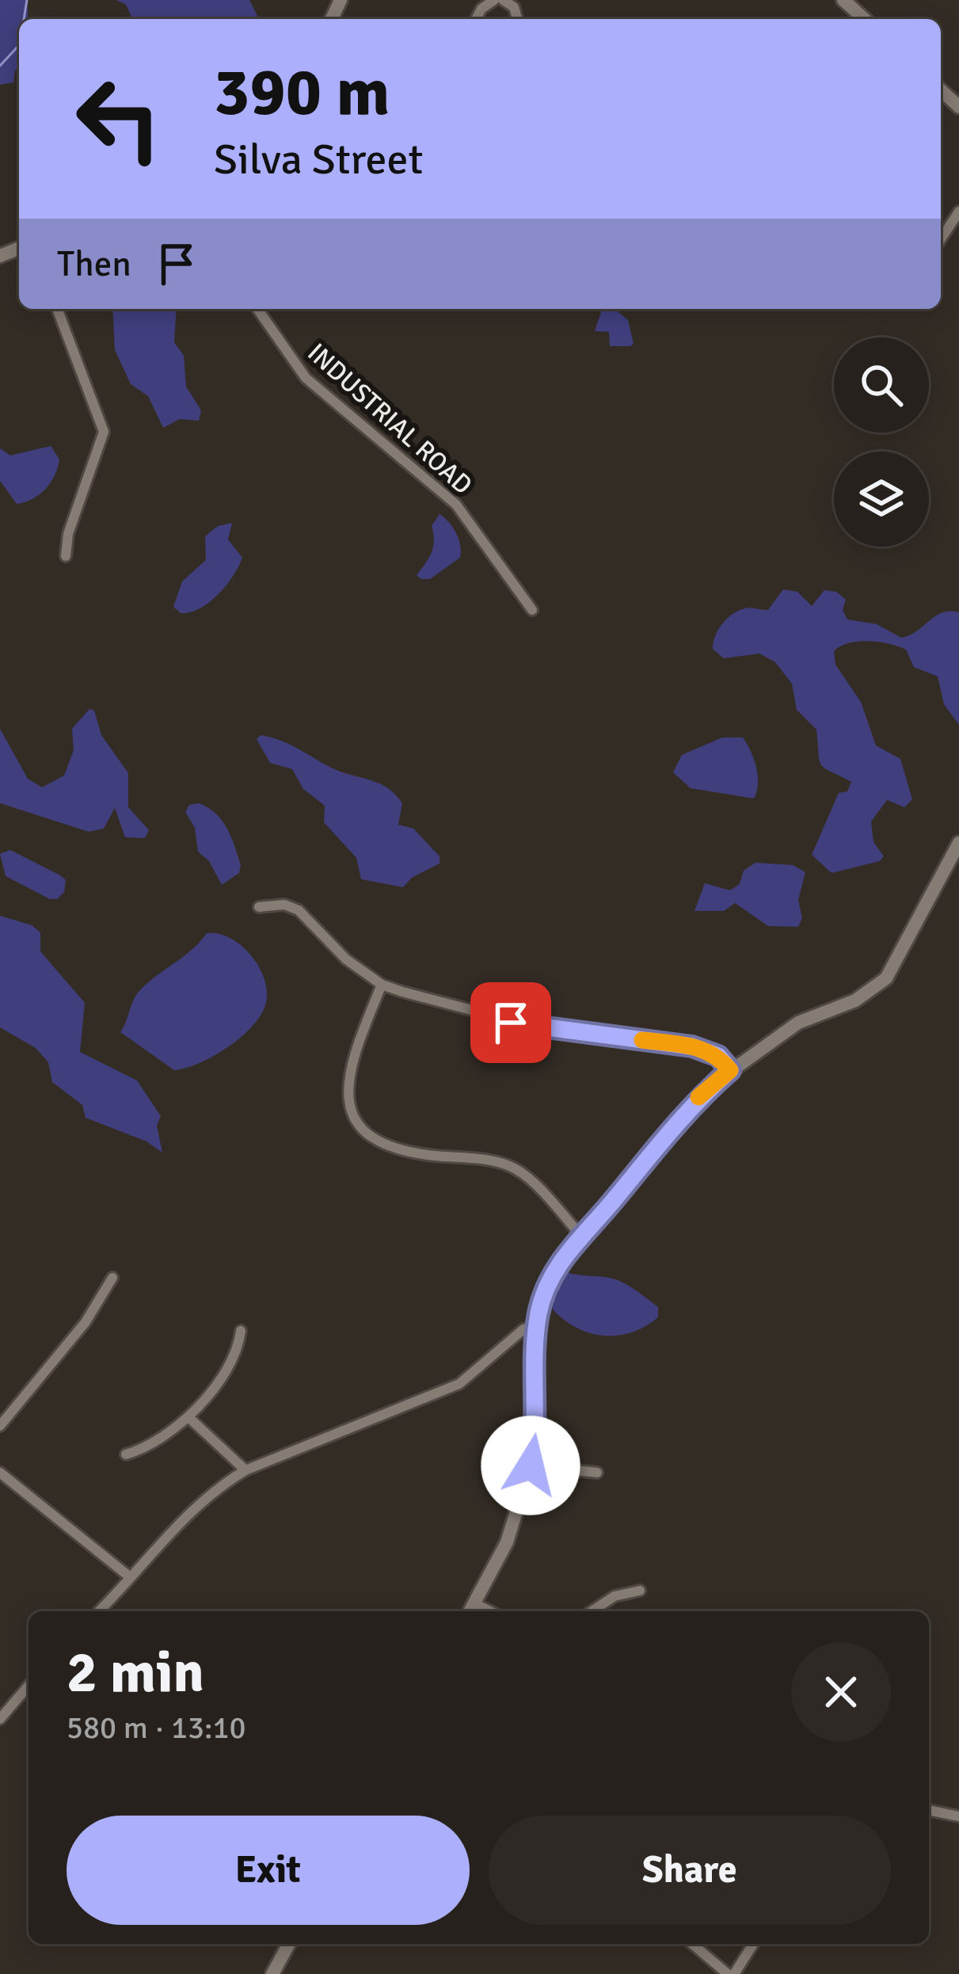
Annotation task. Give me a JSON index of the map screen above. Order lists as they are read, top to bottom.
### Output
{
  "streets": {
    "street": ["INDUSTRIAL ROAD"]
  },
  "page": {
    "turn": ["390 m", "Silva Street"],
    "then": "Then",
    "heading": ["2 min", "580 m · 13:10"],
    "buttons": ["Exit", "Share"]
  }
}
